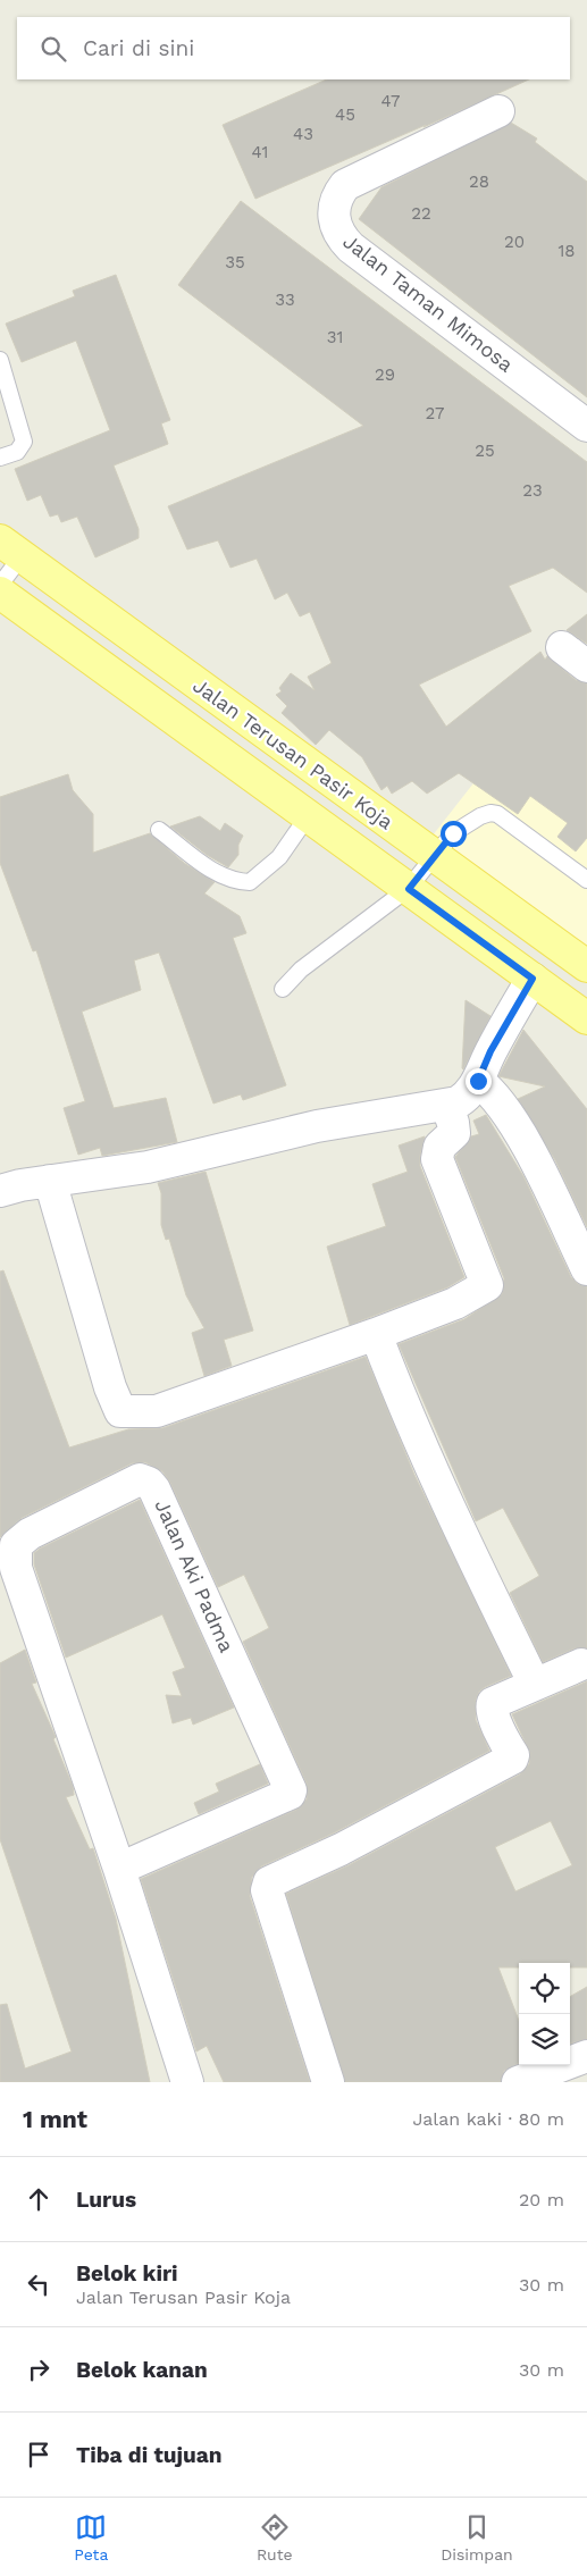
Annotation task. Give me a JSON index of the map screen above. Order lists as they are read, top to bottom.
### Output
{
  "streets": {
    "main road": ["Jalan Terusan Pasir Koja"],
    "street": ["Jalan Taman Mimosa", "Jalan Aki Padma"]
  },
  "house_numbers": [
    "47",
    "45",
    "43",
    "41",
    "28",
    "22",
    "20",
    "18",
    "35",
    "33",
    "31",
    "29",
    "27",
    "25",
    "23"
  ],
  "page": {
    "search": "Cari di sini",
    "heading": ["1 mnt", "Jalan kaki · 80 m"],
    "list": [
      ["Lurus", "20 m"],
      ["Belok kiri", "Jalan Terusan Pasir Koja", "30 m"],
      ["Belok kanan", "30 m"],
      "Tiba di tujuan"
    ],
    "nav": ["Peta", "Rute", "Disimpan"]
  }
}
